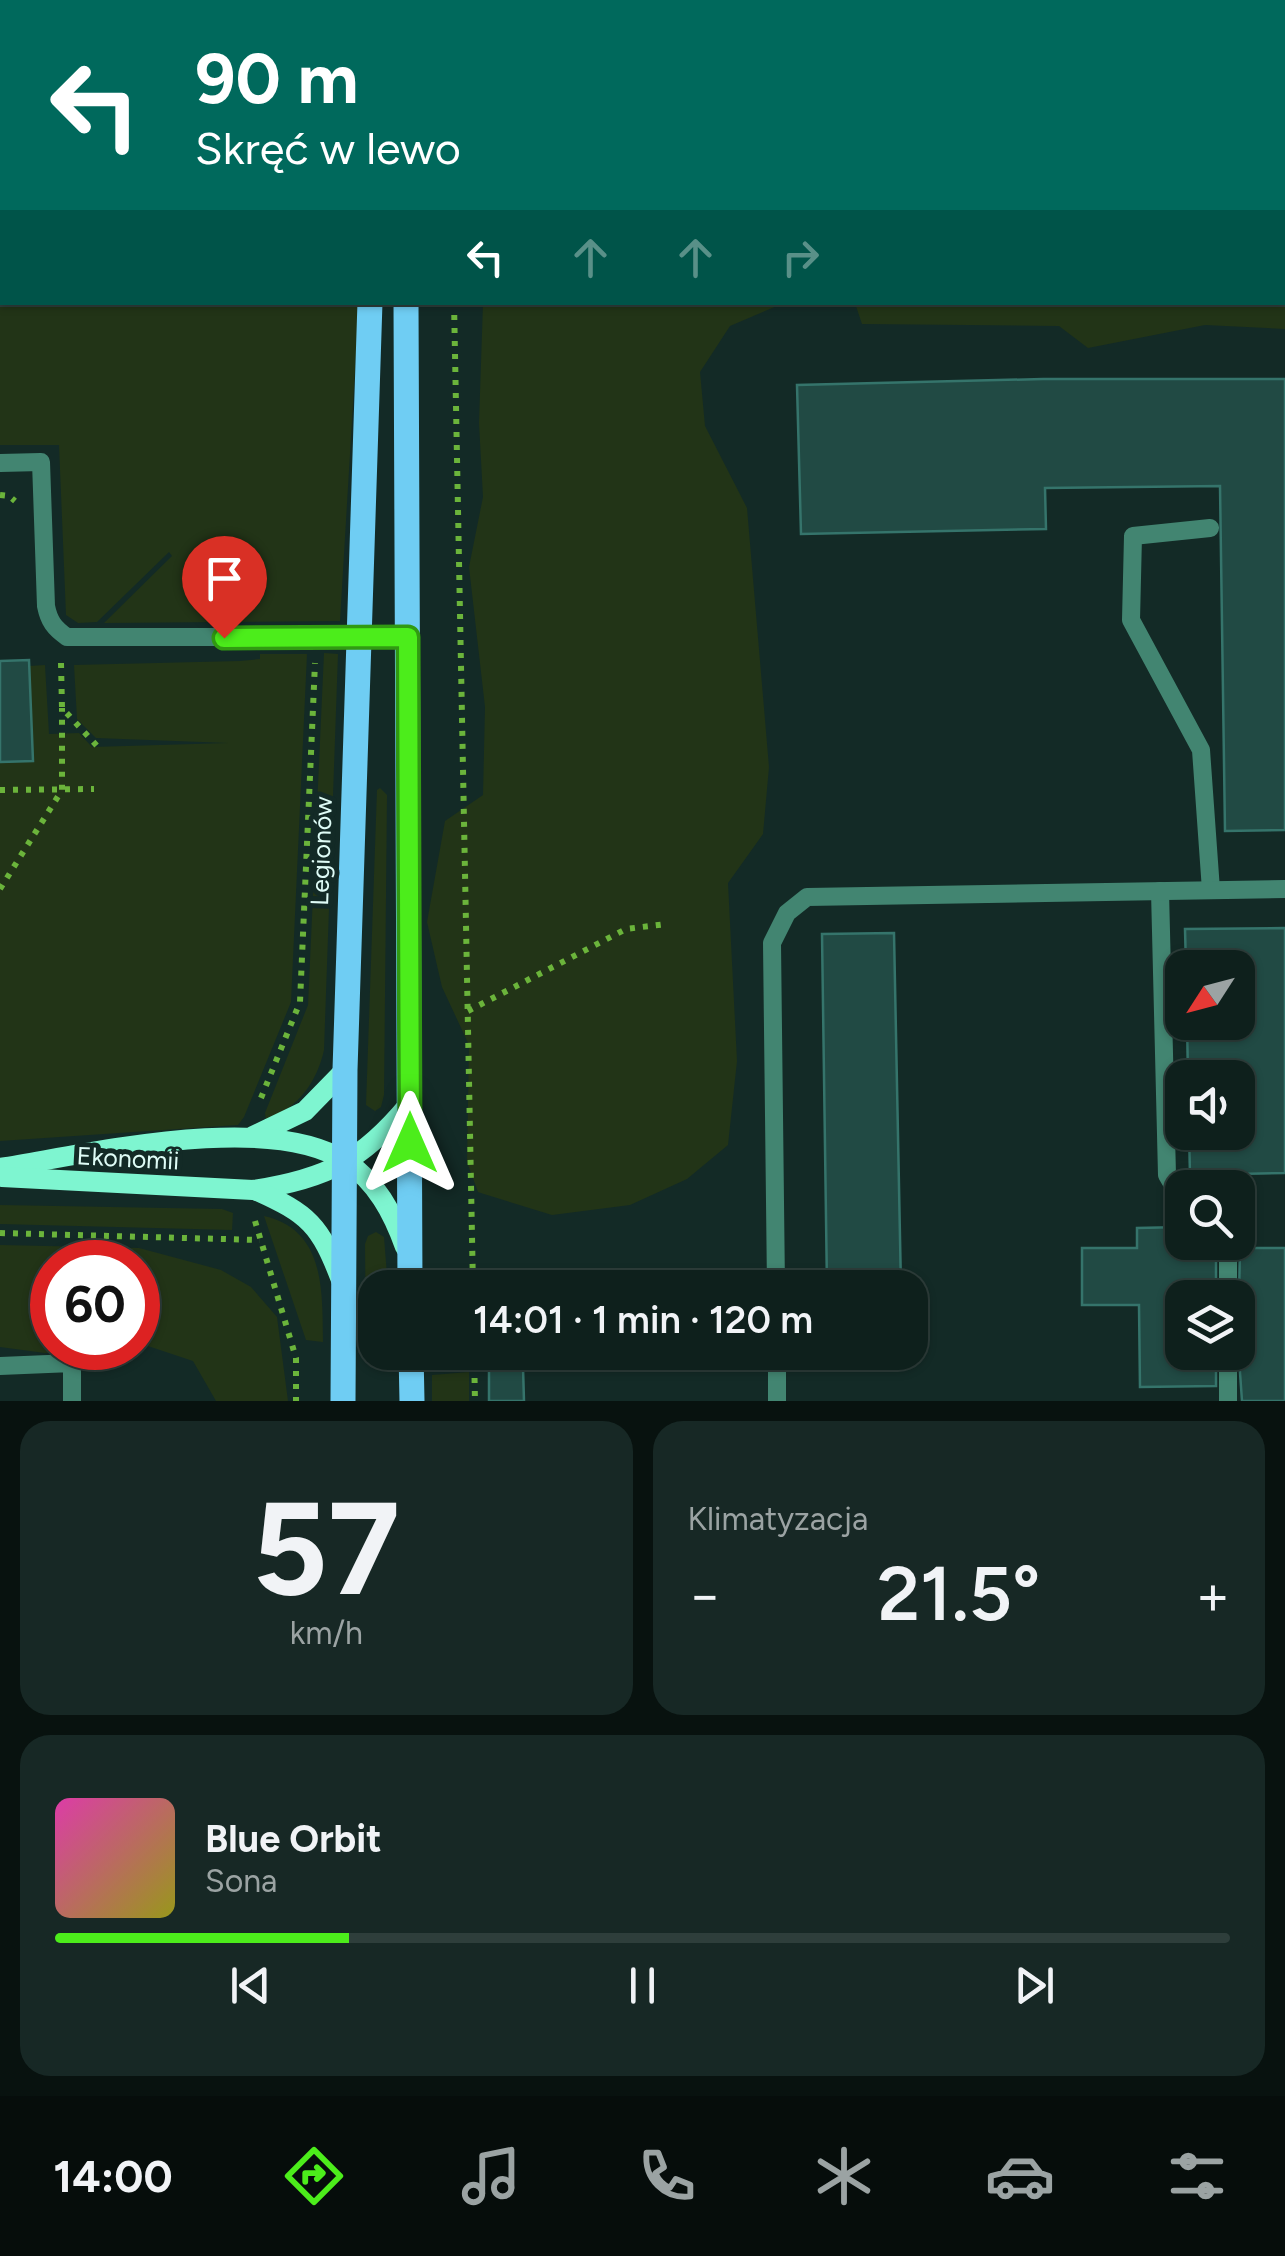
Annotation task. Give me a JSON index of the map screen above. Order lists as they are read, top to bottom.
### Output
{
  "streets": {
    "main road": ["Legionów"],
    "street": ["Ekonomii"]
  },
  "crossings": [
    ["Legionów", "Ekonomii"]
  ],
  "north": "bottom left",
  "page": {
    "turn": ["90 m", "Skręć w lewo"],
    "limit": "60",
    "trip": "14:01 · 1 min · 120 m",
    "tile": [
      ["57", "km/h"],
      "Klimatyzacja"
    ],
    "heat": ["−", "21.5°", "+"],
    "song": ["Blue Orbit", "Sona"],
    "tabs": "14:00"
  }
}
